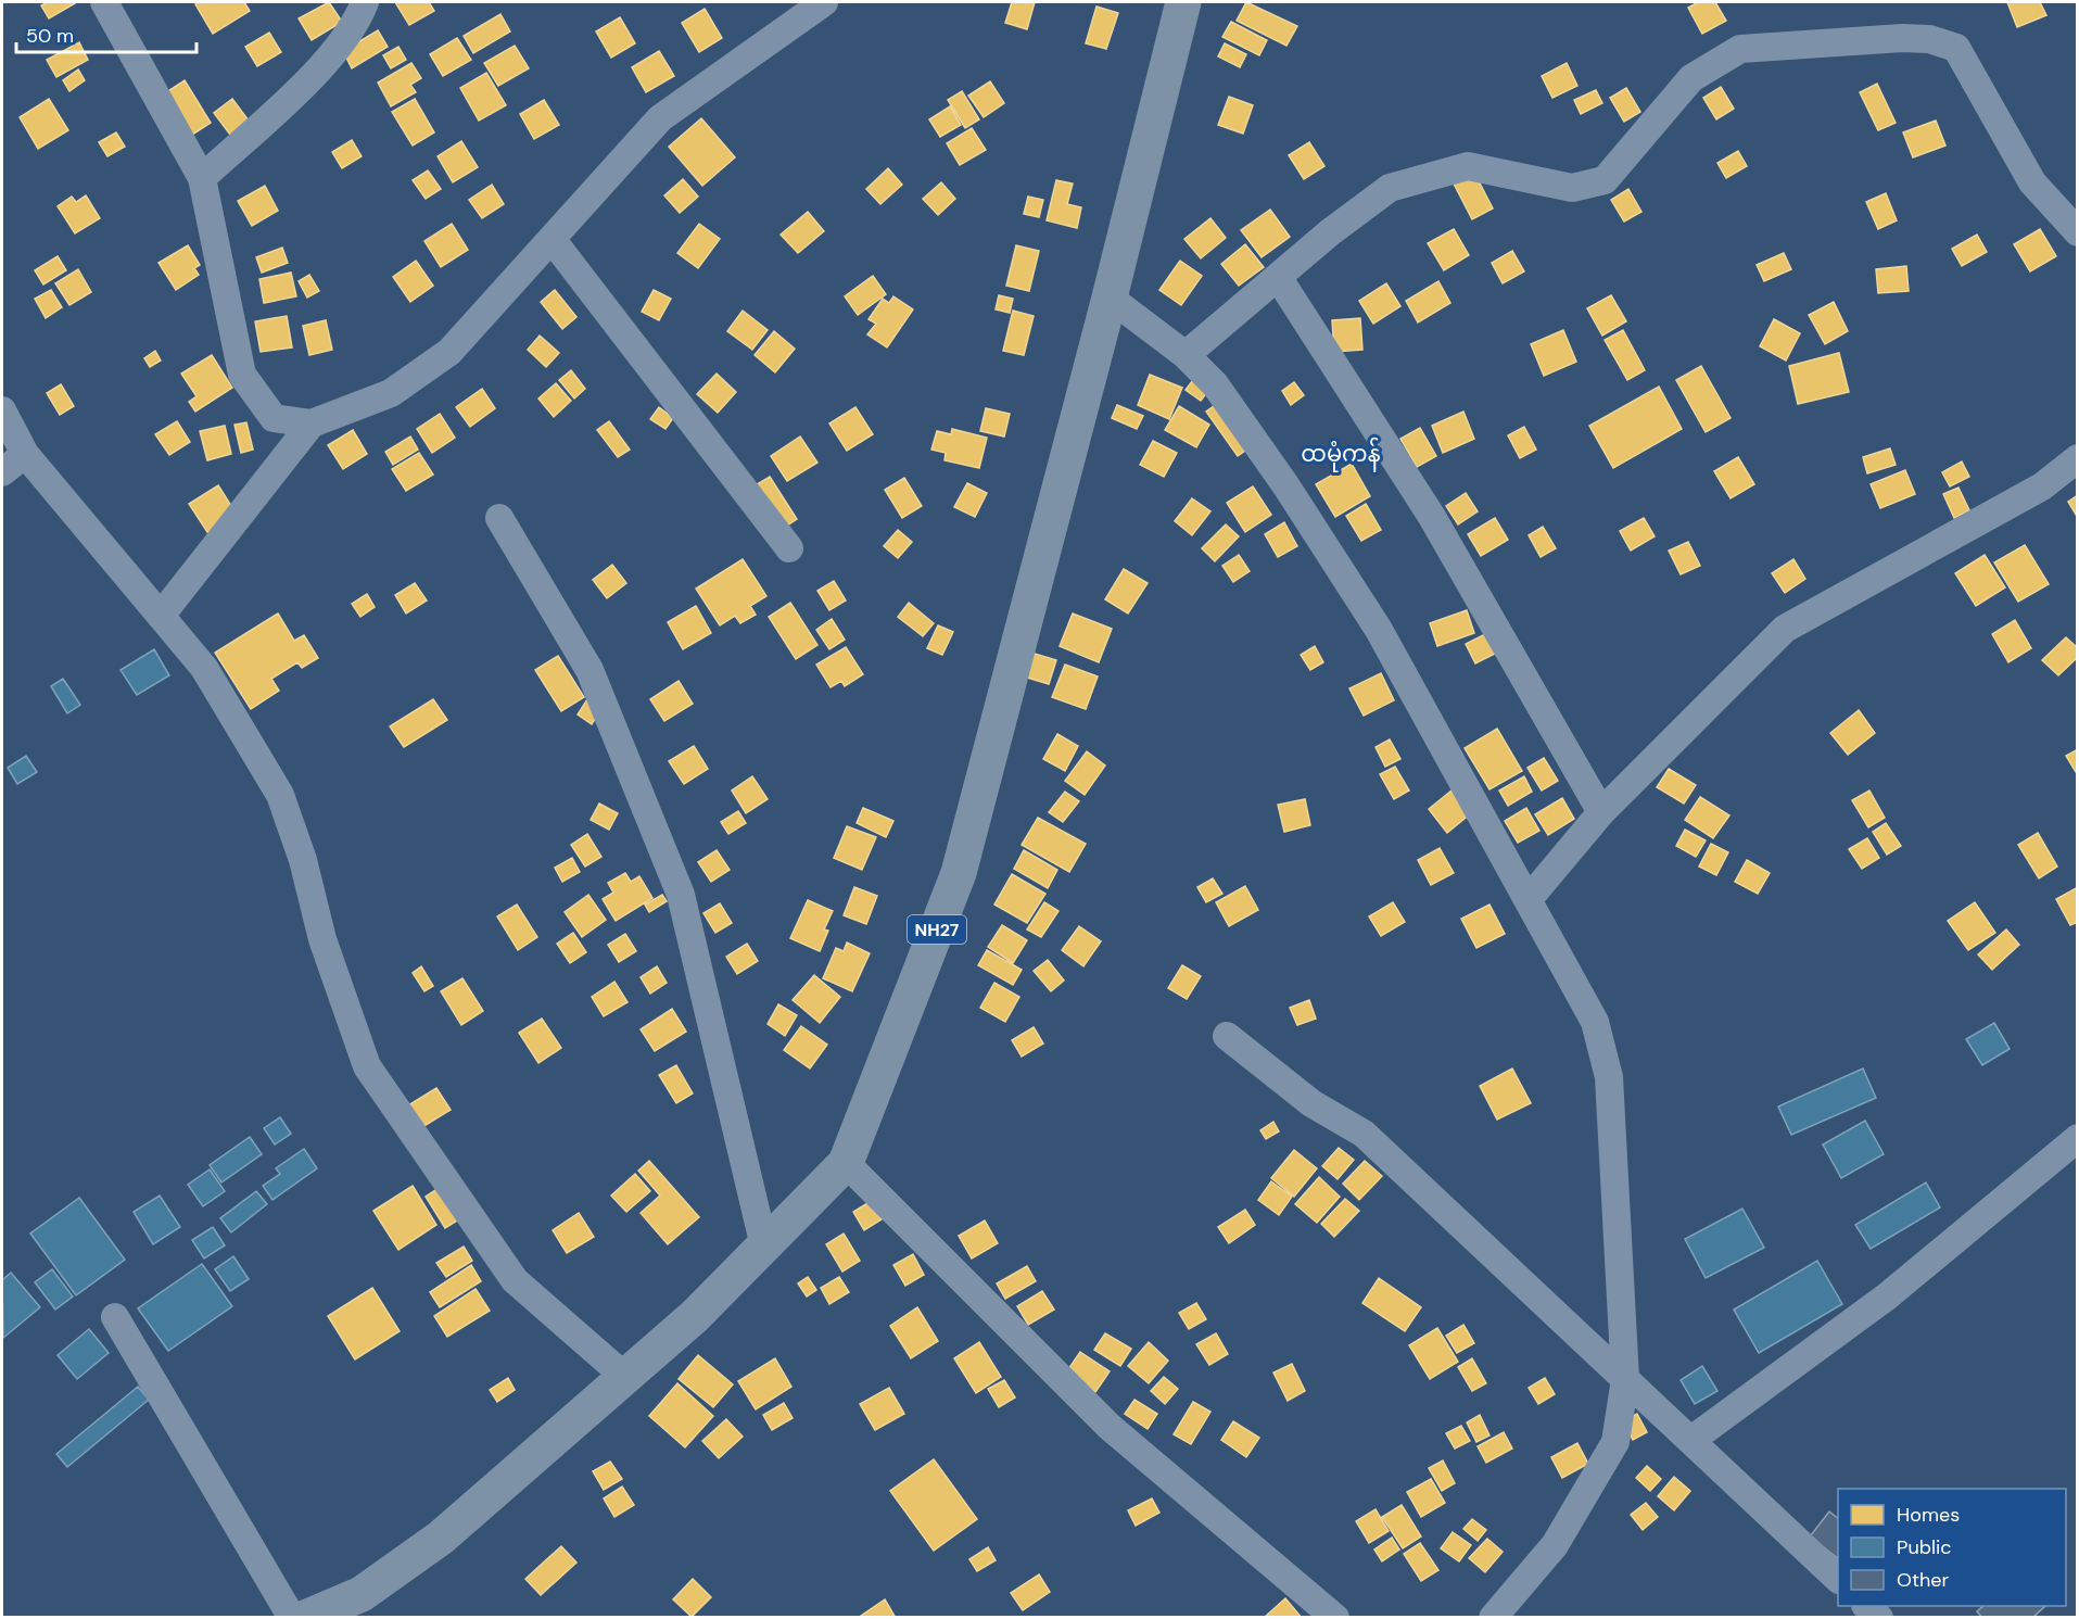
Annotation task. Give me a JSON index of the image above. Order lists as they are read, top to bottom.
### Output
{
  "streets": {
    "highway": ["NH27"]
  },
  "districts": ["ထမုံကန်"],
  "legend": ["Homes", "Public", "Other"],
  "scale_bar": "50 m"
}
